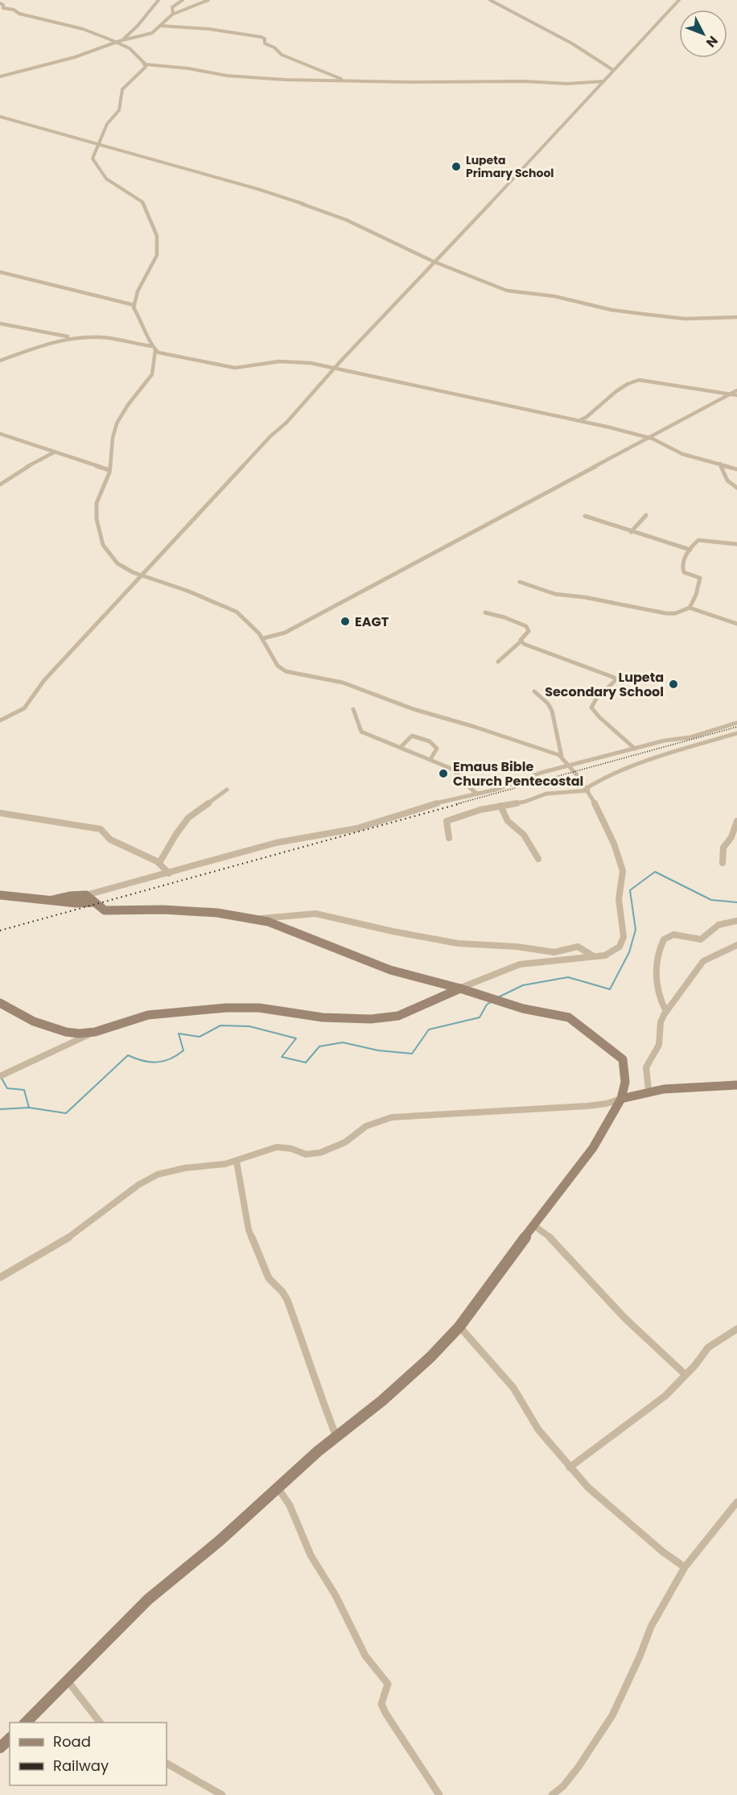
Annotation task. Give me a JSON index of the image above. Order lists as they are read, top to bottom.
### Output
{
  "places": [
    "Lupeta Primary School",
    "EAGT",
    "Lupeta Secondary School",
    "Emaus Bible Church Pentecostal"
  ],
  "legend": ["Road", "Railway"],
  "north": "bottom right"
}
